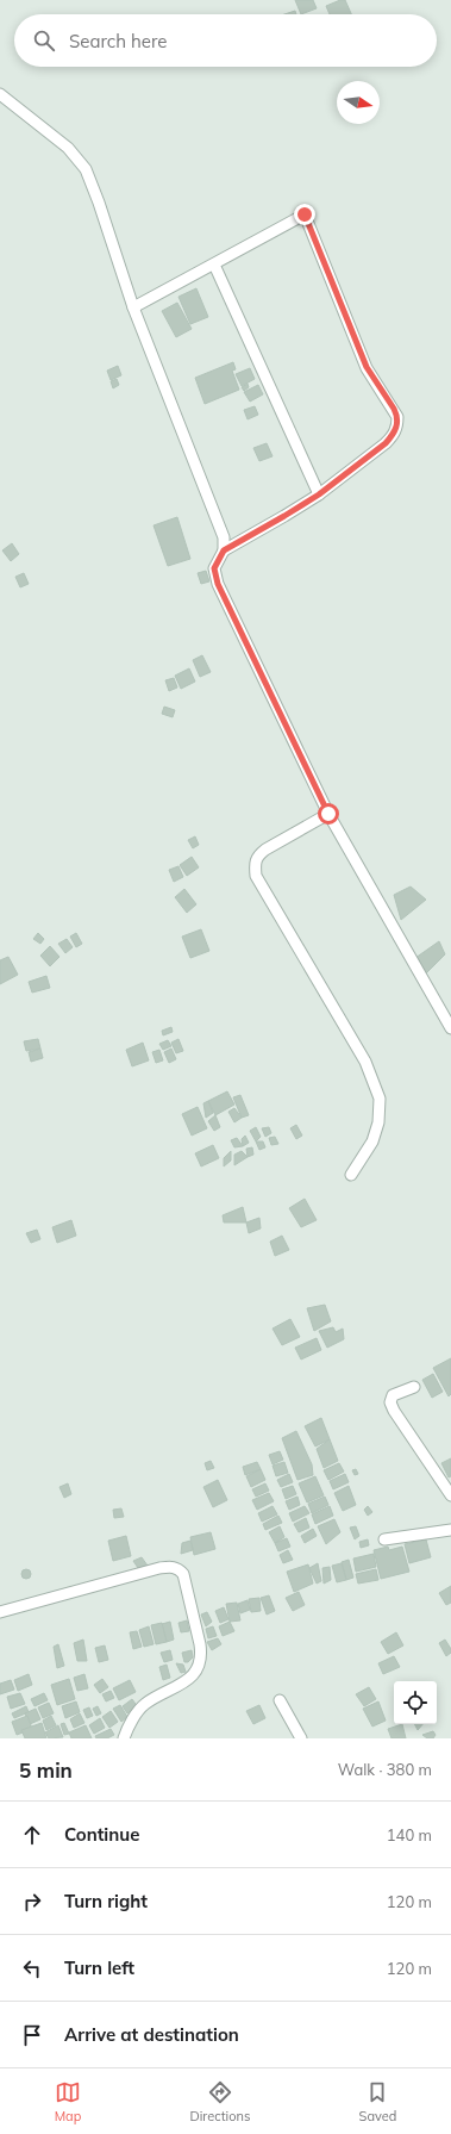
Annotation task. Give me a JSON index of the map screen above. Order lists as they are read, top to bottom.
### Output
{
  "north": "right",
  "page": {
    "search": "Search here",
    "heading": ["5 min", "Walk · 380 m"],
    "list": [
      ["Continue", "140 m"],
      ["Turn right", "120 m"],
      ["Turn left", "120 m"],
      "Arrive at destination"
    ],
    "nav": ["Map", "Directions", "Saved"]
  }
}
